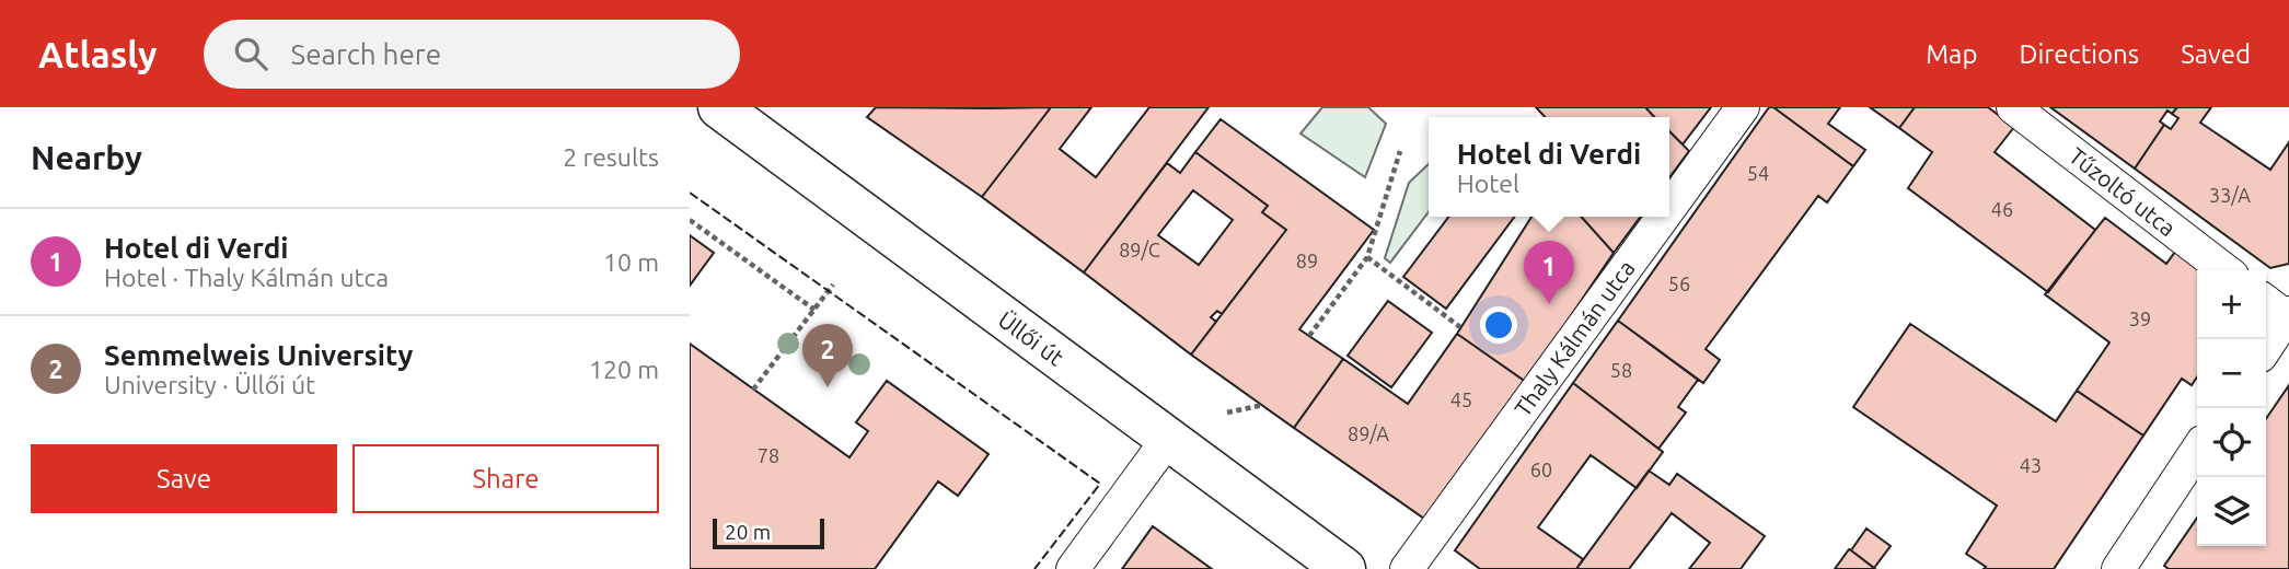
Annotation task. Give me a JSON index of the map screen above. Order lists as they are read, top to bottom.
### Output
{
  "streets": {
    "main road": ["Üllői út"],
    "street": ["Tűzoltó utca", "Thaly Kálmán utca"]
  },
  "house_numbers": [
    "54",
    "33/A",
    "46",
    "89/C",
    "89",
    "56",
    "39",
    "58",
    "45",
    "89/A",
    "78",
    "43",
    "60"
  ],
  "scale_bar": "20 m",
  "page": {
    "header": "Atlasly",
    "search": "Search here",
    "nav": ["Map", "Directions", "Saved"],
    "heading": ["Nearby", "2 results"],
    "popup": ["Hotel di Verdi", "Hotel"],
    "list": [
      {
        "mark": "1",
        "name": "Hotel di Verdi",
        "note": "Hotel · Thaly Kálmán utca",
        "value": "10 m"
      },
      {
        "mark": "2",
        "name": "Semmelweis University",
        "note": "University · Üllői út",
        "value": "120 m"
      }
    ],
    "pins": ["1", "2"],
    "map_buttons": ["+", "−"],
    "buttons": ["Save", "Share"],
    "scale": "20 m"
  }
}
